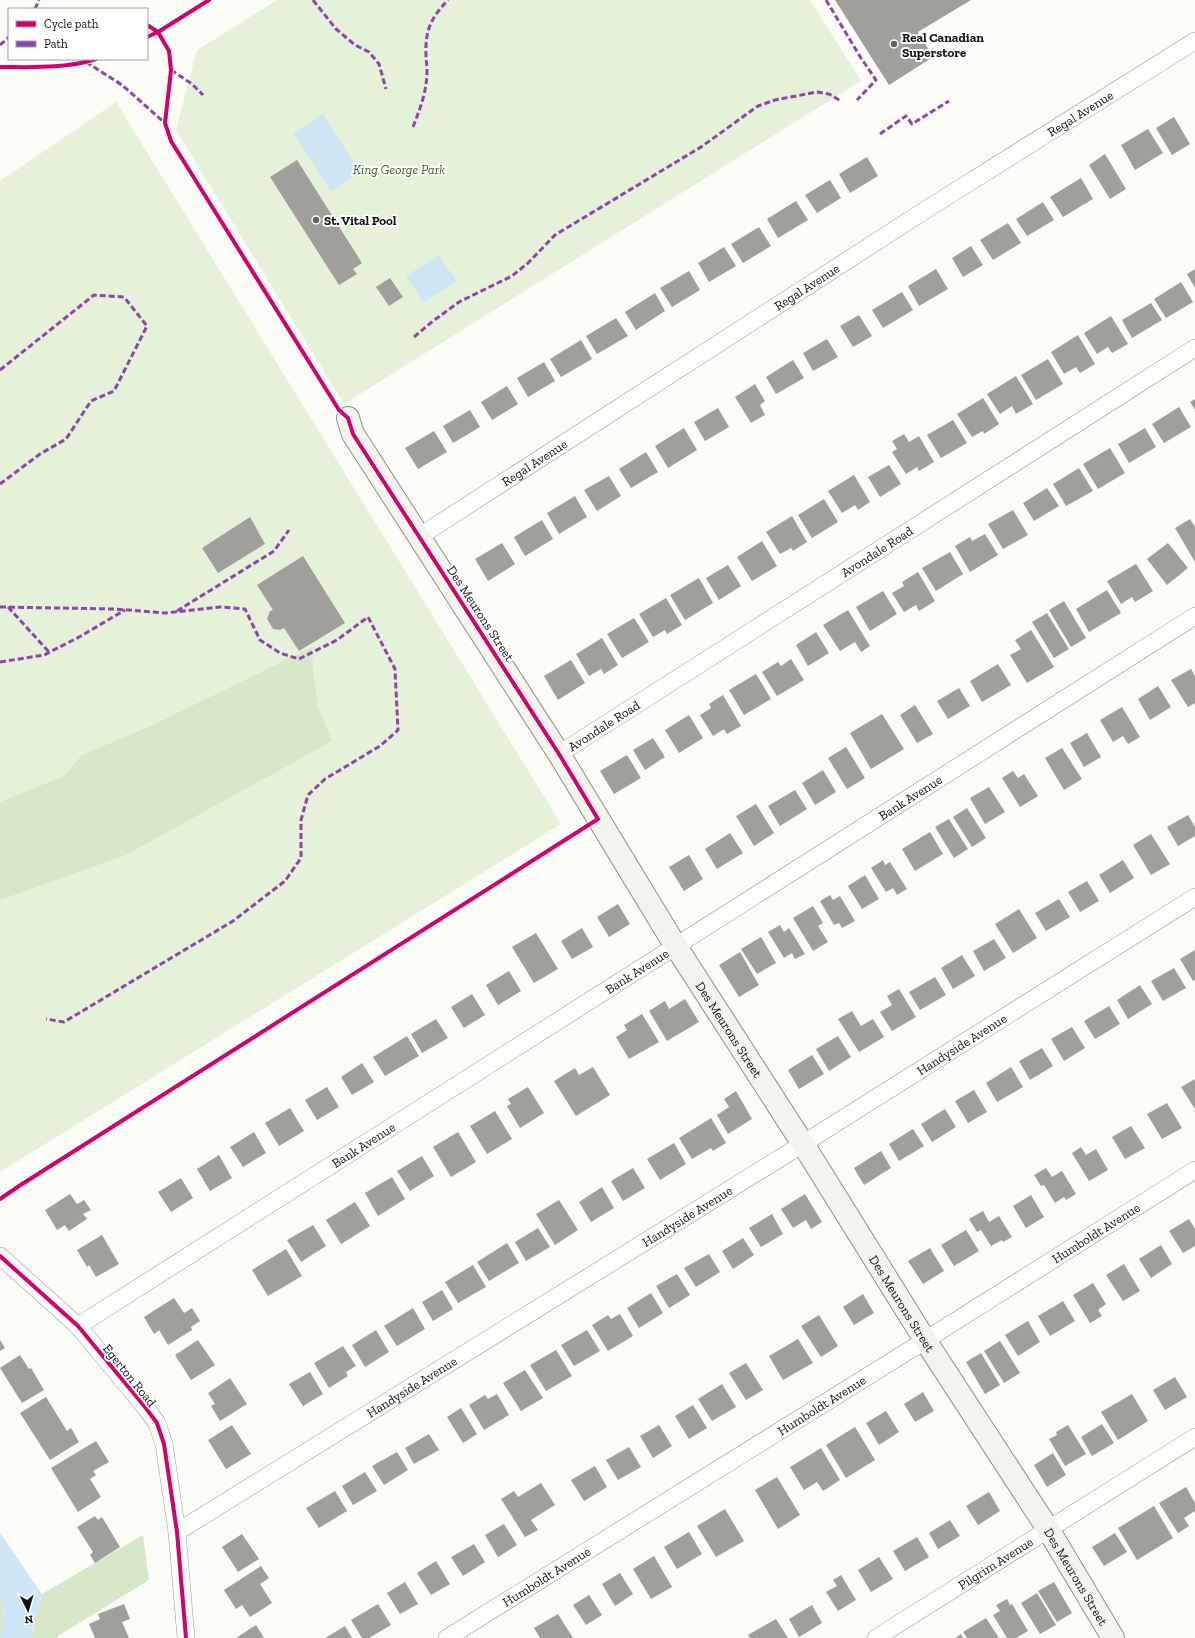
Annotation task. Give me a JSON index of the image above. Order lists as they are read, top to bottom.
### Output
{
  "streets": {
    "street": [
      "Regal Avenue",
      "Avondale Road",
      "Des Meurons Street",
      "Bank Avenue",
      "Handyside Avenue",
      "Humboldt Avenue",
      "Egerton Road",
      "Pilgrim Avenue"
    ]
  },
  "crossings": [
    ["Regal Avenue", "Des Meurons Street"],
    ["Avondale Road", "Des Meurons Street"],
    ["Des Meurons Street", "Bank Avenue"],
    ["Des Meurons Street", "Handyside Avenue"],
    ["Des Meurons Street", "Humboldt Avenue"],
    ["Des Meurons Street", "Pilgrim Avenue"],
    ["Bank Avenue", "Egerton Road"],
    ["Handyside Avenue", "Egerton Road"]
  ],
  "parks": ["King George Park"],
  "places": ["Real Canadian Superstore", "St. Vital Pool"],
  "legend": ["Cycle path", "Path"],
  "north": "bottom"
}
